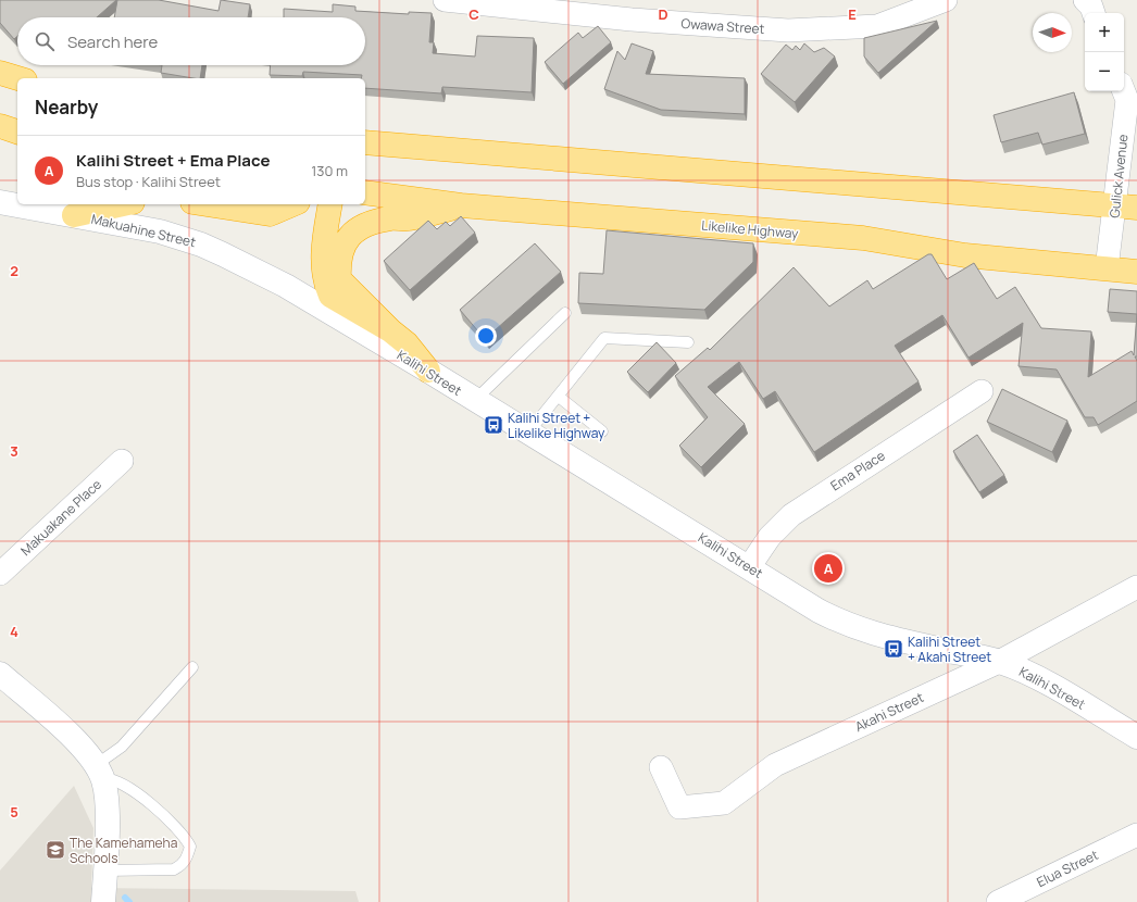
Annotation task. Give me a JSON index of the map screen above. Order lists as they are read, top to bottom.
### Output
{
  "streets": {
    "highway": ["Likelike Highway"],
    "street": [
      "Owawa Street",
      "Gulick Avenue",
      "Makuahine Street",
      "Kalihi Street",
      "Ema Place",
      "Makuakane Place",
      "Akahi Street",
      "Elua Street"
    ]
  },
  "crossings": [
    ["Gulick Avenue", "Likelike Highway"],
    ["Makuahine Street", "Kalihi Street"],
    ["Kalihi Street", "Ema Place"],
    ["Kalihi Street", "Akahi Street"]
  ],
  "places": {
    "bus stop": ["Kalihi Street + Likelike Highway", "Kalihi Street + Akahi Street"],
    "school or university": ["The Kamehameha Schools"]
  },
  "north": "right",
  "page": {
    "map_buttons": ["+", "−"],
    "search": "Search here",
    "heading": "Nearby",
    "list": [
      {
        "mark": "A",
        "name": "Kalihi Street + Ema Place",
        "note": "Bus stop · Kalihi Street",
        "value": "130 m"
      }
    ],
    "pins": "A"
  },
  "grid": {
    "columns": ["C", "D", "E"],
    "rows": [
      "2",
      "3",
      "4",
      "5"
    ]
  }
}
